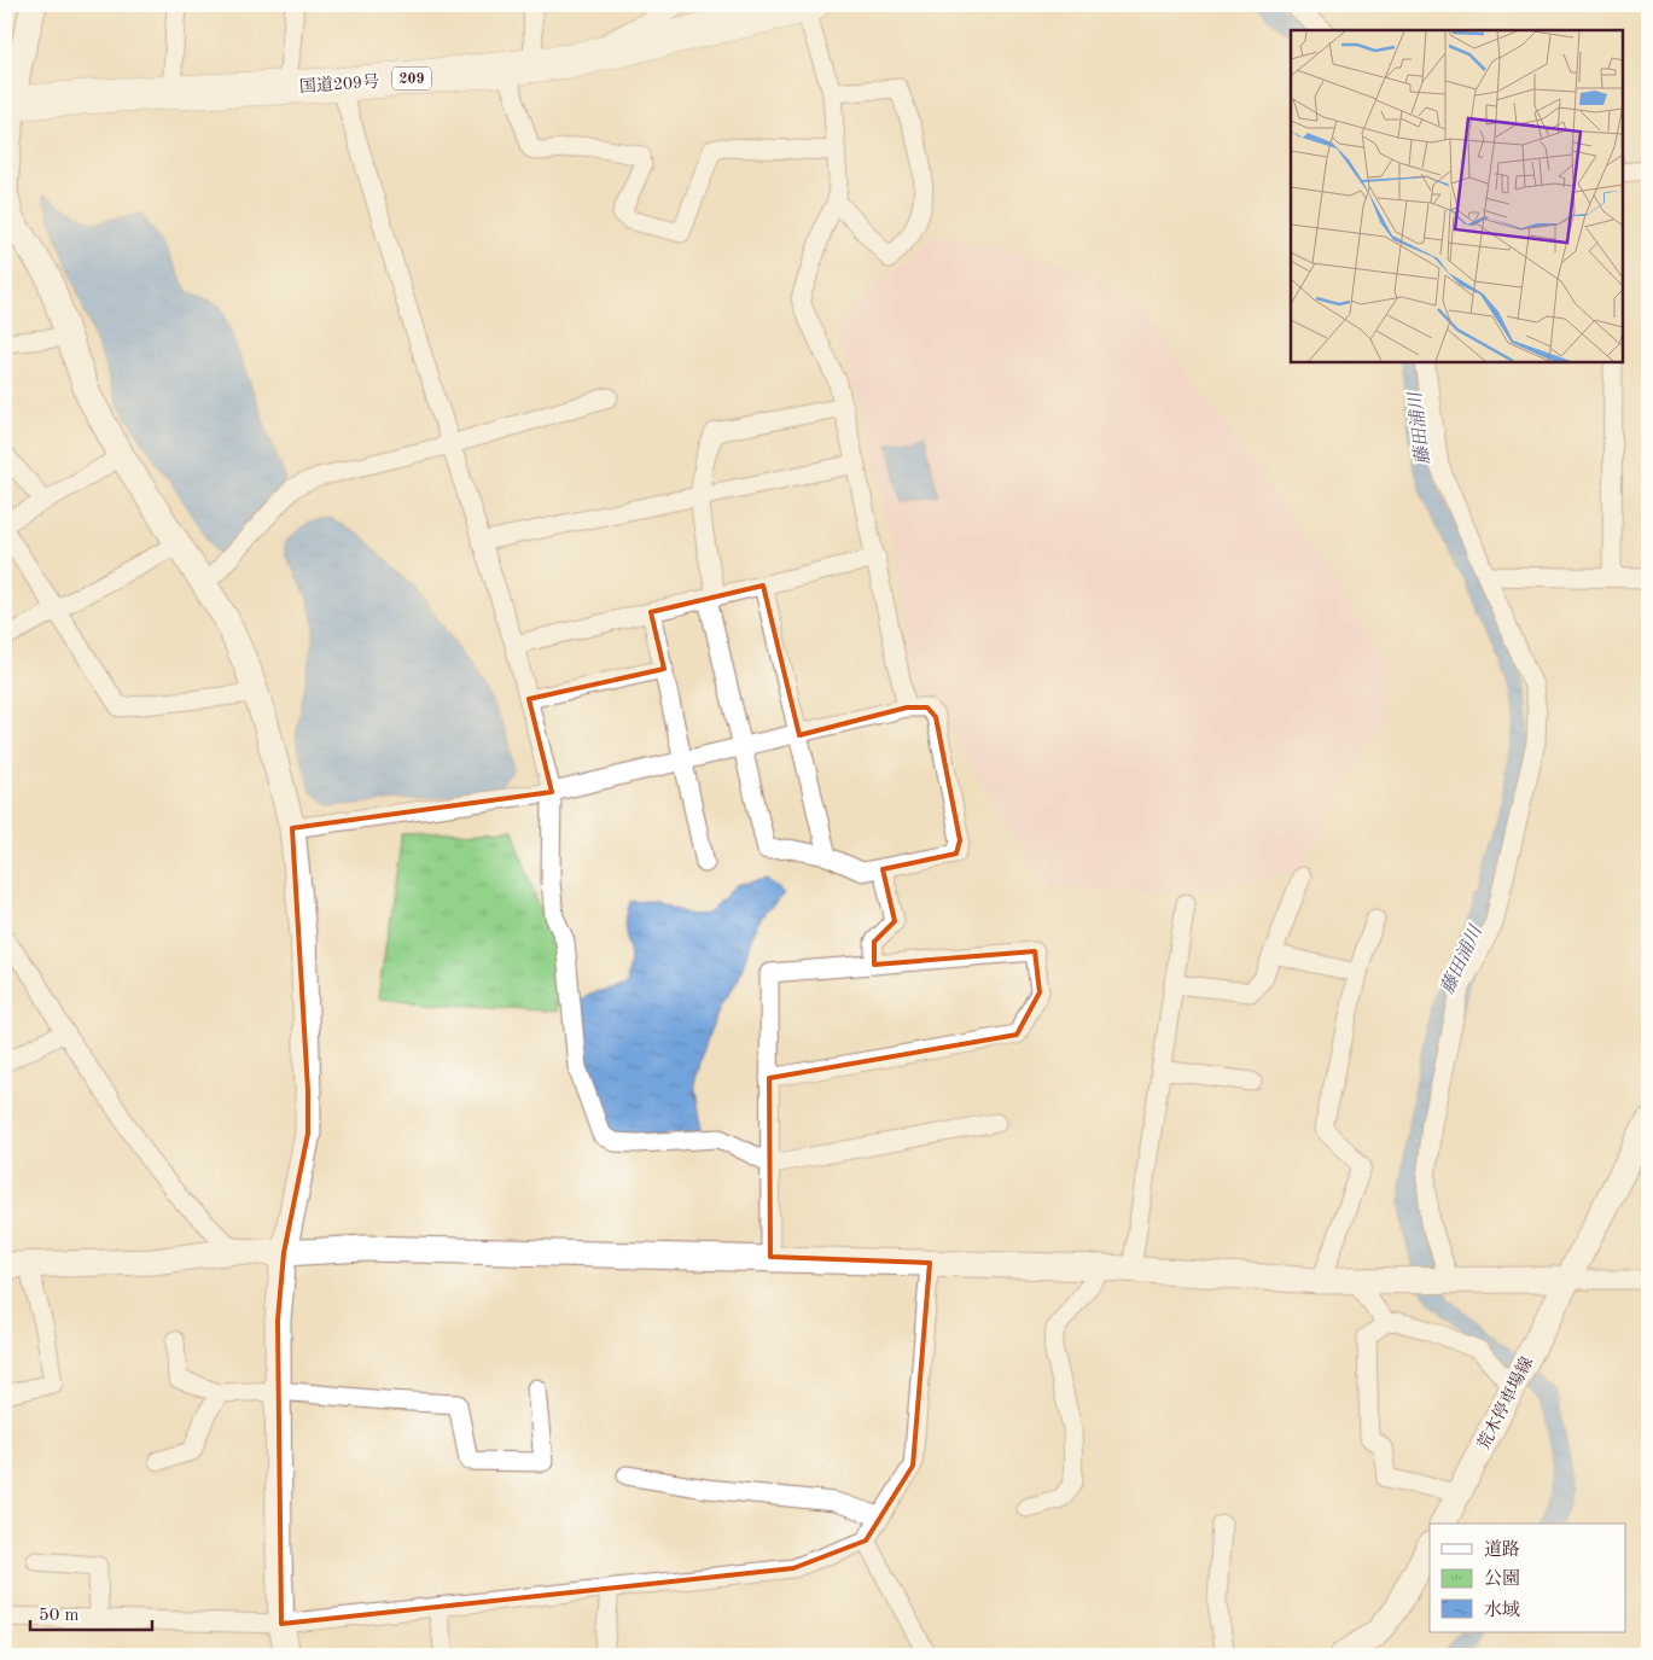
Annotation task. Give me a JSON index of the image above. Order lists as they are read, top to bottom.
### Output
{
  "streets": {
    "highway": ["209", "国道209号"],
    "street": ["荒木停車場線"]
  },
  "water": ["藤田浦川"],
  "legend": ["道路", "公園", "水域"],
  "scale_bar": "50 m"
}
